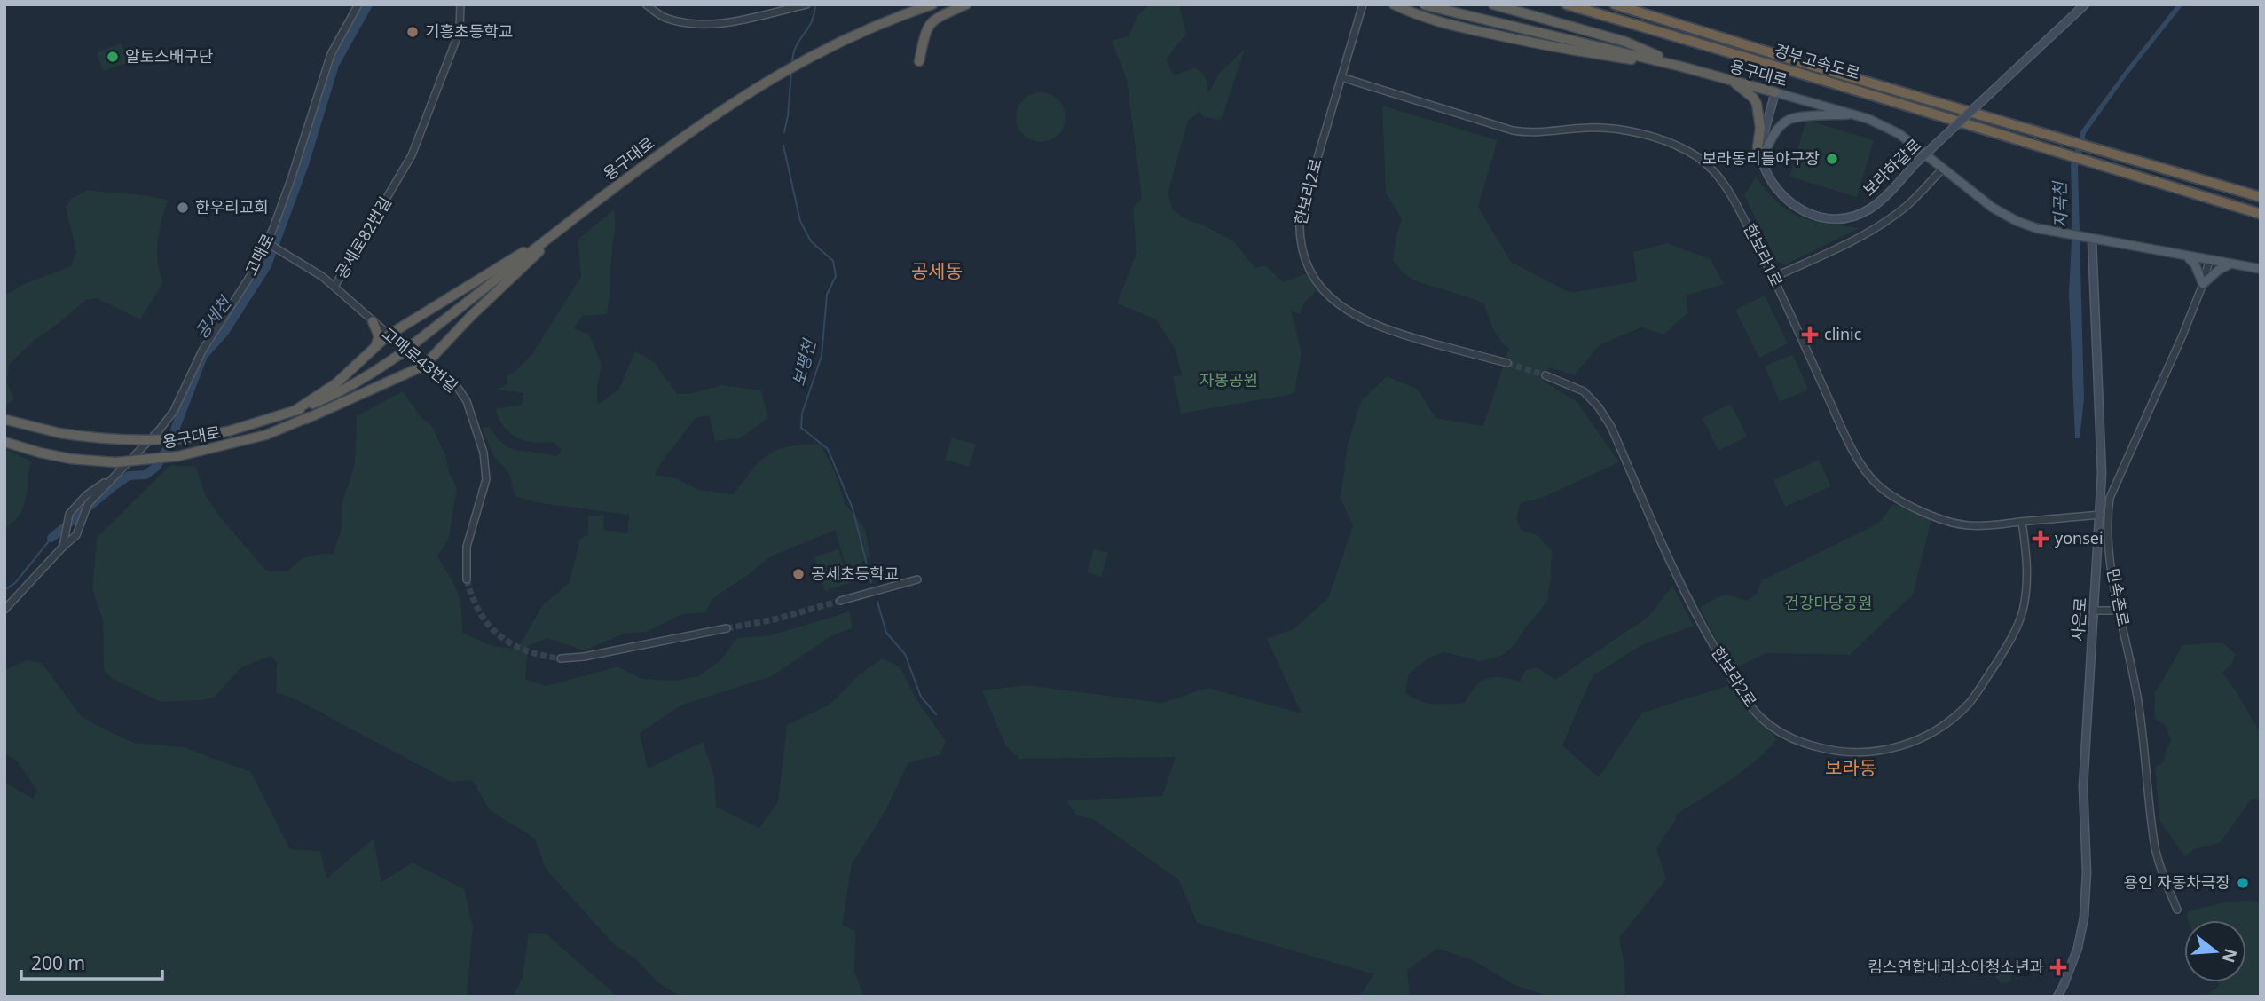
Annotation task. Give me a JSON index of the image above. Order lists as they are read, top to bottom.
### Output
{
  "streets": {
    "highway": ["경부고속도로", "용구대로"],
    "main road": ["보라하갈로", "사은로"],
    "street": [
      "한보라2로",
      "공세로82번길",
      "고매로",
      "한보라1로",
      "고매로43번길",
      "민속촌로"
    ]
  },
  "crossings": [
    ["용구대로", "사은로"],
    ["한보라2로", "한보라1로"],
    ["공세로82번길", "고매로43번길"],
    ["고매로", "고매로43번길"],
    ["한보라1로", "사은로"]
  ],
  "districts": ["공세동", "보라동"],
  "water": ["지곡천", "공세천", "보평천"],
  "parks": ["자봉공원", "건강마당공원"],
  "places": {
    "other": [
      "기흥초등학교",
      "알토스배구단",
      "보라동리틀야구장",
      "한우리교회",
      "공세초등학교",
      "용인 자동차극장"
    ],
    "health": ["clinic", "yonsei", "킴스연합내과소아청소년과"]
  },
  "scale_bar": "200 m",
  "north": "right"
}
